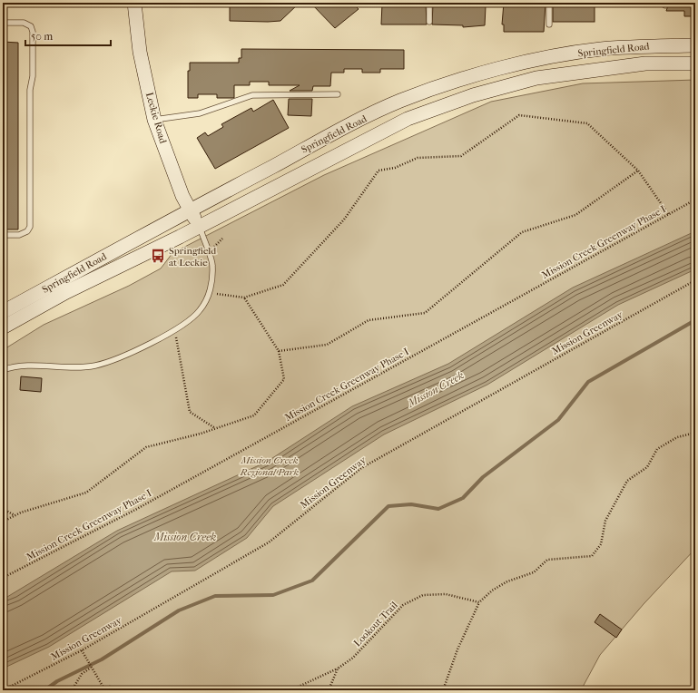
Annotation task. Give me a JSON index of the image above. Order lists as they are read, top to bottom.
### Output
{
  "streets": {
    "main road": ["Springfield Road", "Leckie Road"],
    "path": ["Mission Creek Greenway Phase I", "Mission Greenway", "Lookout Trail"]
  },
  "crossings": [
    ["Springfield Road", "Leckie Road"]
  ],
  "water": ["Mission Creek"],
  "parks": ["Mission Creek Regional Park"],
  "places": {
    "bus stop": ["Springfield at Leckie"]
  },
  "scale_bar": "50 m"
}
